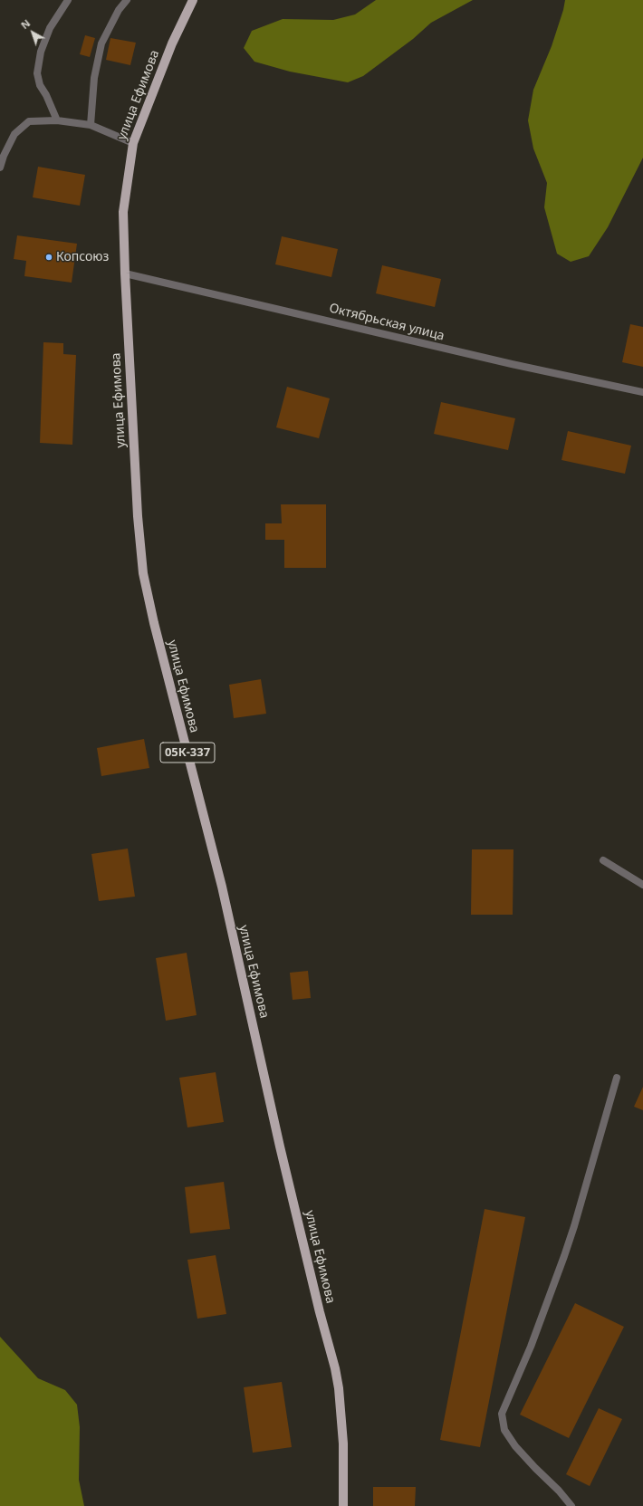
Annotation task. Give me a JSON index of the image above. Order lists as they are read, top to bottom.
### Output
{
  "streets": {
    "main road": ["улица Ефимова", "05К-337"],
    "street": ["Октябрьская улица"]
  },
  "crossings": [
    ["улица Ефимова", "Октябрьская улица"]
  ],
  "places": ["Копсоюз"],
  "north": "top left"
}
